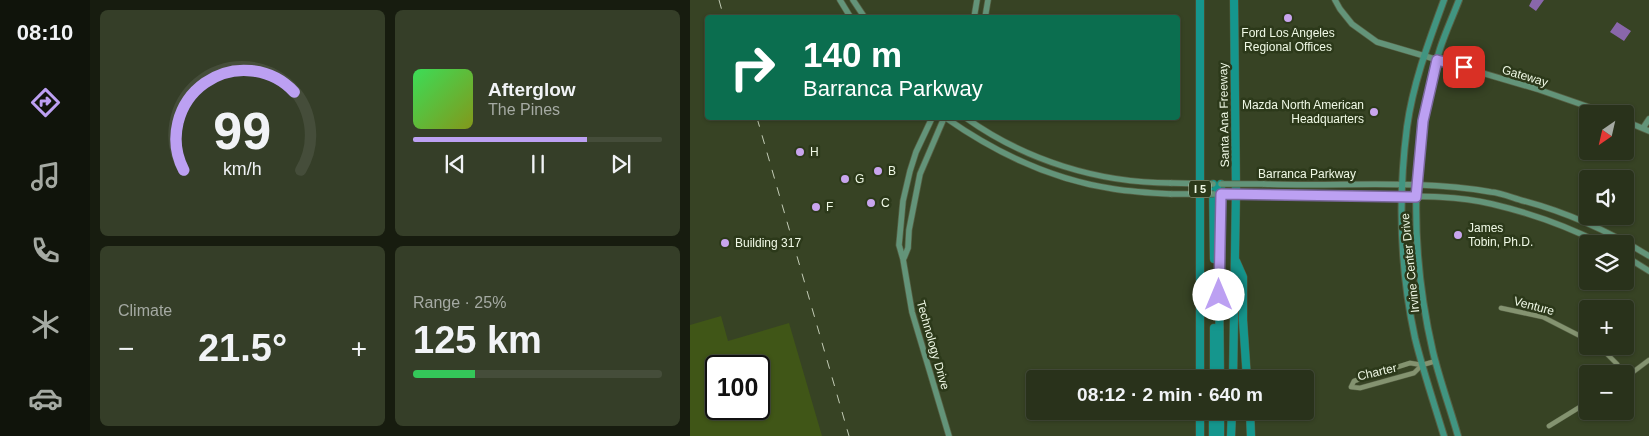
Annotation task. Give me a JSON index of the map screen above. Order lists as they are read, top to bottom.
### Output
{
  "streets": {
    "highway": ["Santa Ana Freeway", "I 5"],
    "main road": [
      "Gateway",
      "Barranca Parkway",
      "Irvine Center Drive",
      "Technology Drive"
    ],
    "street": ["Venture", "Charter"]
  },
  "crossings": [
    ["Gateway", "Irvine Center Drive"],
    ["Barranca Parkway", "Irvine Center Drive"],
    ["Irvine Center Drive", "Charter"]
  ],
  "places": [
    "Ford Los Angeles Regional Offices",
    "Mazda North American Headquarters",
    "H",
    "B",
    "G",
    "C",
    "F",
    "James Tobin, Ph.D.",
    "Building 317"
  ],
  "north": "bottom left",
  "page": {
    "tabs": "08:10",
    "turn": ["140 m", "Barranca Parkway"],
    "song": ["Afterglow", "The Pines"],
    "map_buttons": ["+", "−"],
    "tile": [
      "Climate",
      ["Range · 25%", "125 km"]
    ],
    "heat": ["−", "21.5°", "+"],
    "limit": "100",
    "trip": "08:12 · 2 min · 640 m",
    "gauge": ["99", "km/h"]
  }
}
